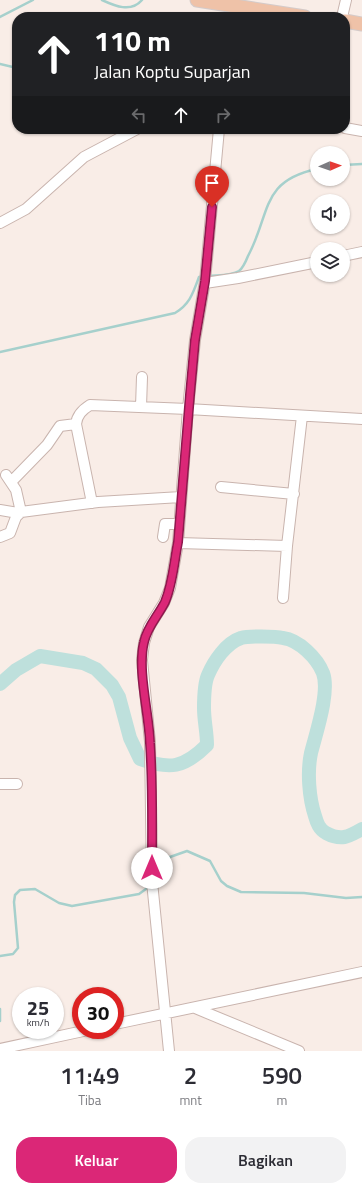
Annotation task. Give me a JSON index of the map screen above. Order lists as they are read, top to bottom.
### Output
{
  "north": "right",
  "page": {
    "turn": ["110 m", "Jalan Koptu Suparjan"],
    "speed": "25 km/h",
    "limit": "30",
    "eta": [
      "11:49",
      "Tiba",
      "2",
      "mnt",
      "590",
      "m"
    ],
    "buttons": ["Keluar", "Bagikan"]
  }
}
